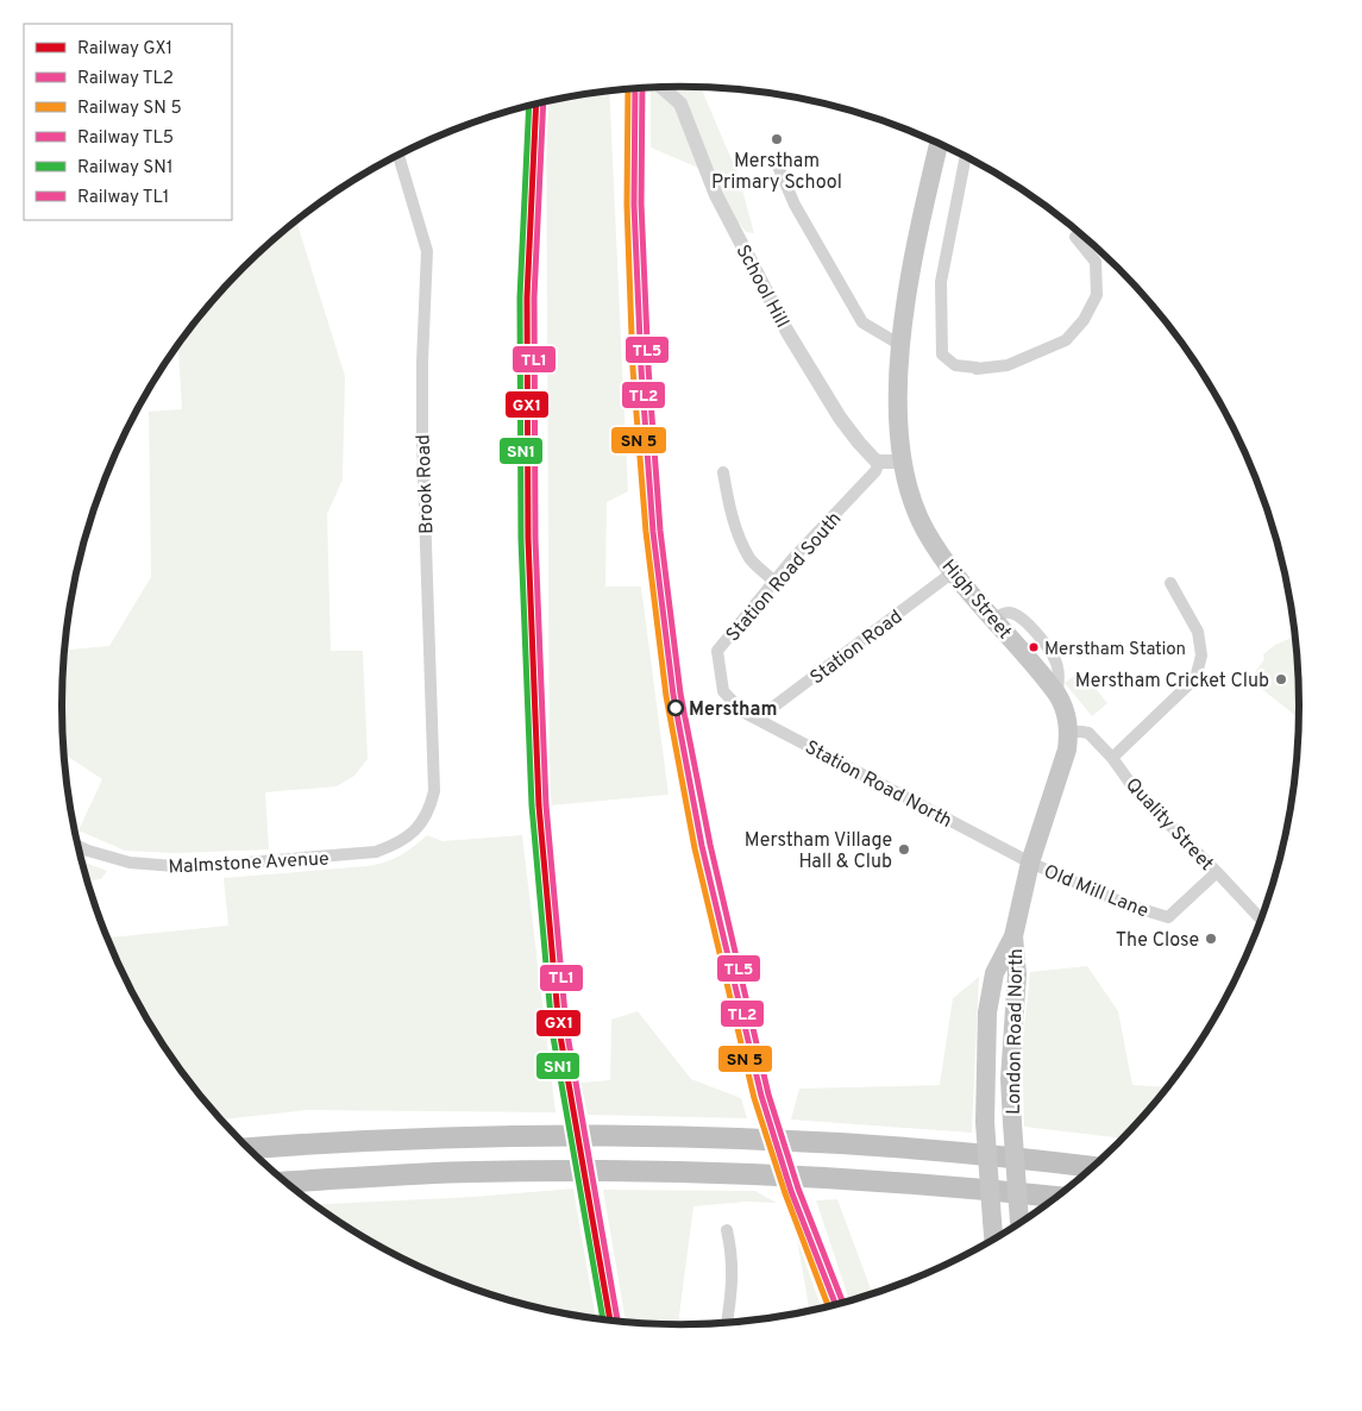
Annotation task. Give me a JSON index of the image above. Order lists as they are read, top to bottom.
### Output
{
  "streets": {
    "main road": ["High Street", "London Road North"],
    "street": [
      "School Hill",
      "Brook Road",
      "Station Road South",
      "Station Road",
      "Station Road North",
      "Quality Street",
      "Malmstone Avenue",
      "Old Mill Lane"
    ]
  },
  "crossings": [
    ["School Hill", "Station Road South"],
    ["Brook Road", "Malmstone Avenue"],
    ["Station Road South", "Station Road North"],
    ["High Street", "Station Road"],
    ["High Street", "Station Road North"],
    ["High Street", "Quality Street"],
    ["High Street", "Old Mill Lane"],
    ["High Street", "London Road North"],
    ["Station Road", "Station Road North"],
    ["Station Road North", "Old Mill Lane"],
    ["Station Road North", "London Road North"],
    ["Quality Street", "Old Mill Lane"],
    ["Old Mill Lane", "London Road North"]
  ],
  "places": [
    "Merstham Primary School",
    "Merstham Station",
    "Merstham Cricket Club",
    "Merstham",
    "Merstham Village Hall & Club",
    "The Close"
  ],
  "lines": [
    "rail line TL5",
    "rail line TL2",
    "rail line TL1",
    "rail line GX1",
    "rail line SN1"
  ],
  "legend": [
    "Railway GX1",
    "Railway TL2",
    "Railway SN 5",
    "Railway TL5",
    "Railway SN1",
    "Railway TL1"
  ]
}
